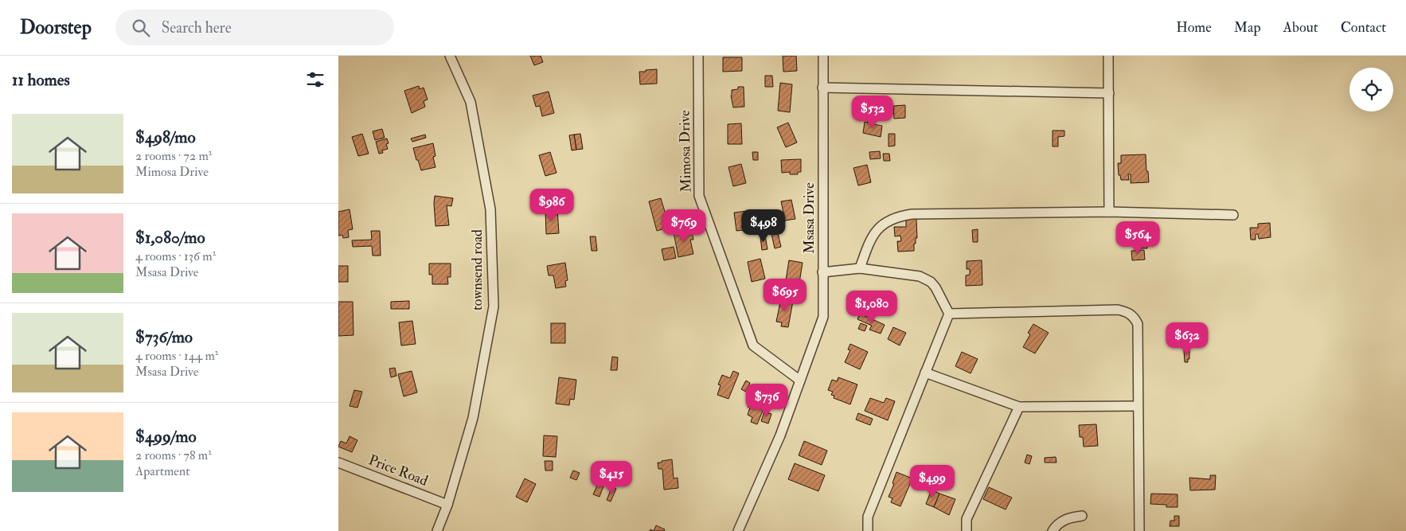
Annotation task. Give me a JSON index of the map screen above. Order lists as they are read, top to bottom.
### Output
{
  "streets": {
    "street": [
      "Mimosa Drive",
      "Msasa Drive",
      "townsend road",
      "Price Road"
    ]
  },
  "crossings": [
    ["Mimosa Drive", "Msasa Drive"],
    ["townsend road", "Price Road"]
  ],
  "page": {
    "header": "Doorstep",
    "search": "Search here",
    "nav": [
      "Home",
      "Map",
      "About",
      "Contact"
    ],
    "heading": "11 homes",
    "price": [
      "$532",
      "$986",
      "$769",
      "$498",
      "$564",
      "$695",
      "$1,080",
      "$632",
      "$736",
      "$415",
      "$499"
    ],
    "list": [
      {
        "name": "$498/mo",
        "note": "2 rooms · 72 m² · Mimosa Drive"
      },
      {
        "name": "$1,080/mo",
        "note": "4 rooms · 136 m² · Msasa Drive"
      },
      {
        "name": "$736/mo",
        "note": "4 rooms · 144 m² · Msasa Drive"
      },
      {
        "name": "$499/mo",
        "note": "2 rooms · 78 m² · Apartment"
      }
    ]
  }
}
